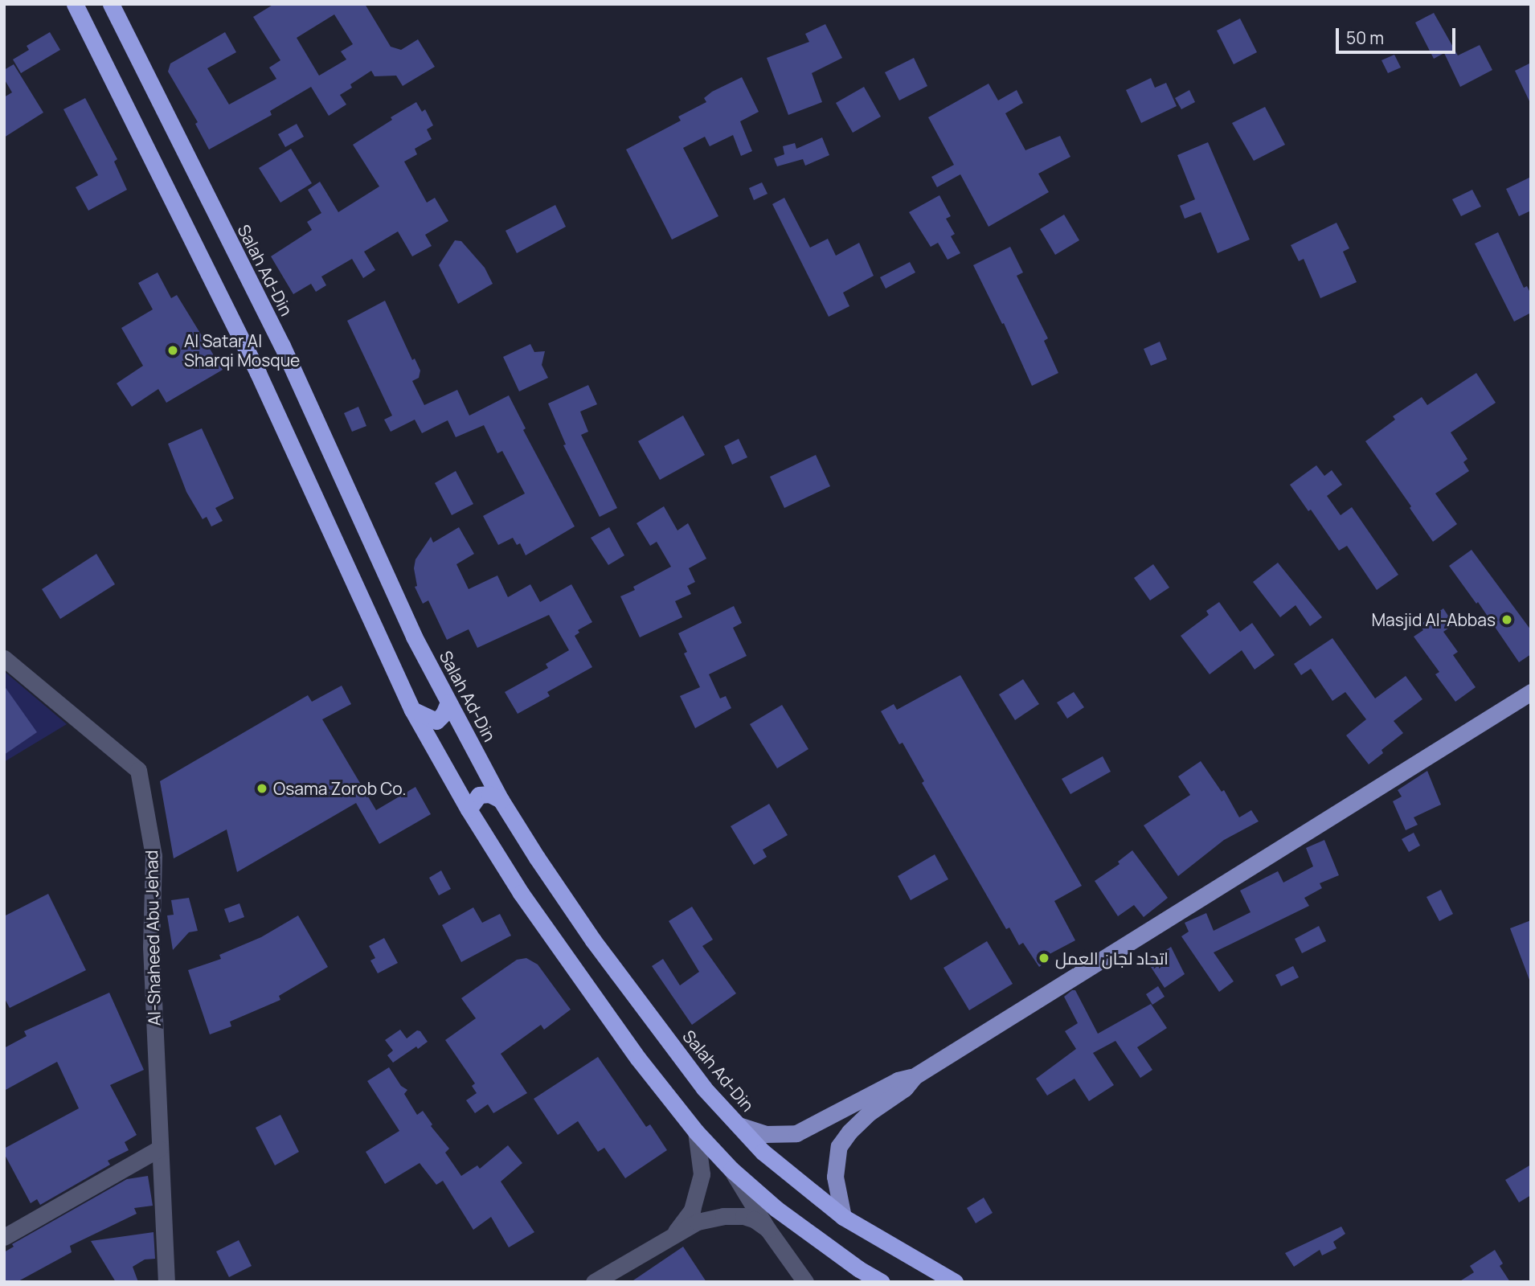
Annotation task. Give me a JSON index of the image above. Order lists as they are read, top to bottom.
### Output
{
  "streets": {
    "highway": ["Salah Ad-Din"],
    "street": ["Al-Shaheed Abu Jehad"]
  },
  "places": [
    "Al Satar Al Sharqi Mosque",
    "Masjid Al-Abbas",
    "Osama Zorob Co.",
    "اتحاد لجان العمل"
  ],
  "scale_bar": "50 m"
}
